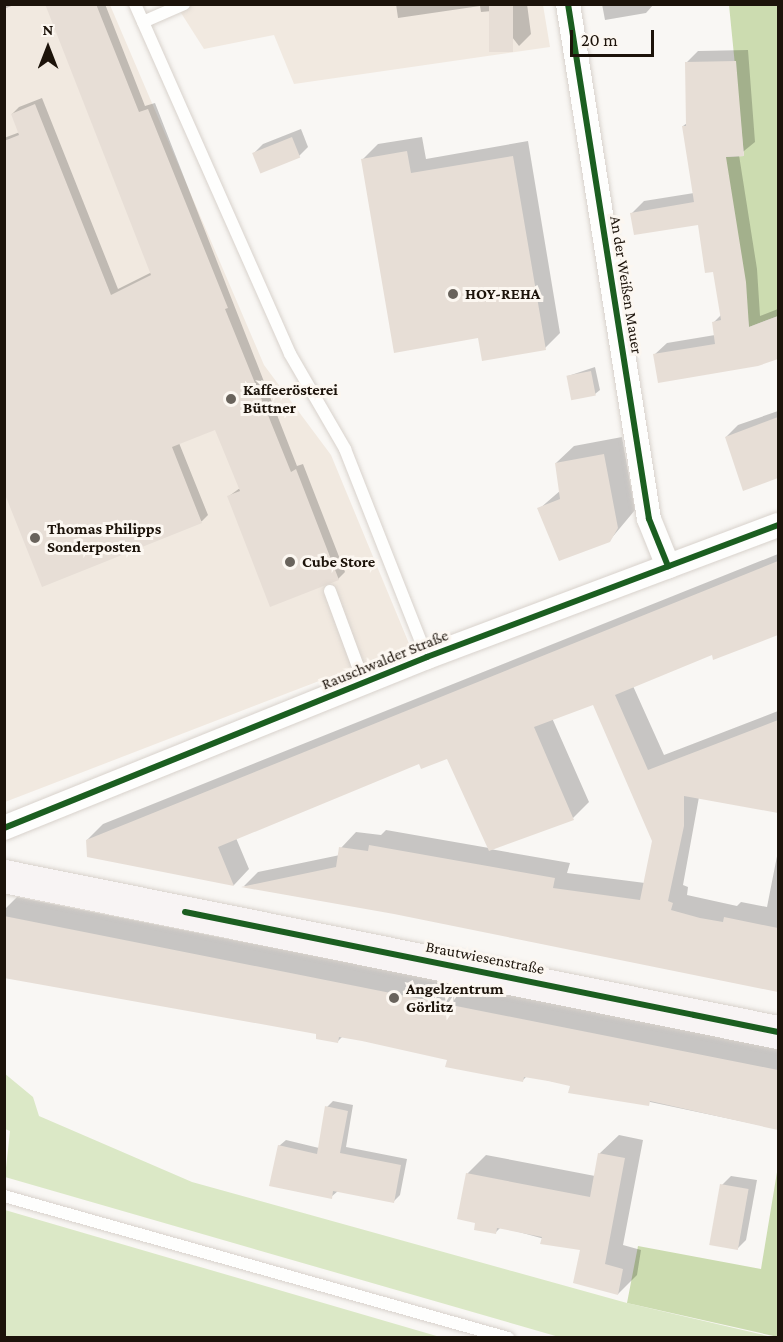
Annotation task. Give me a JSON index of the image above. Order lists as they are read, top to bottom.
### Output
{
  "streets": {
    "main road": ["Brautwiesenstraße"],
    "street": ["An der Weißen Mauer", "Rauschwalder Straße"]
  },
  "crossings": [
    ["An der Weißen Mauer", "Rauschwalder Straße"]
  ],
  "places": [
    "HOY-REHA",
    "Kaffeerösterei Büttner",
    "Thomas Philipps Sonderposten",
    "Cube Store",
    "Angelzentrum Görlitz"
  ],
  "scale_bar": "20 m",
  "north": "top"
}
